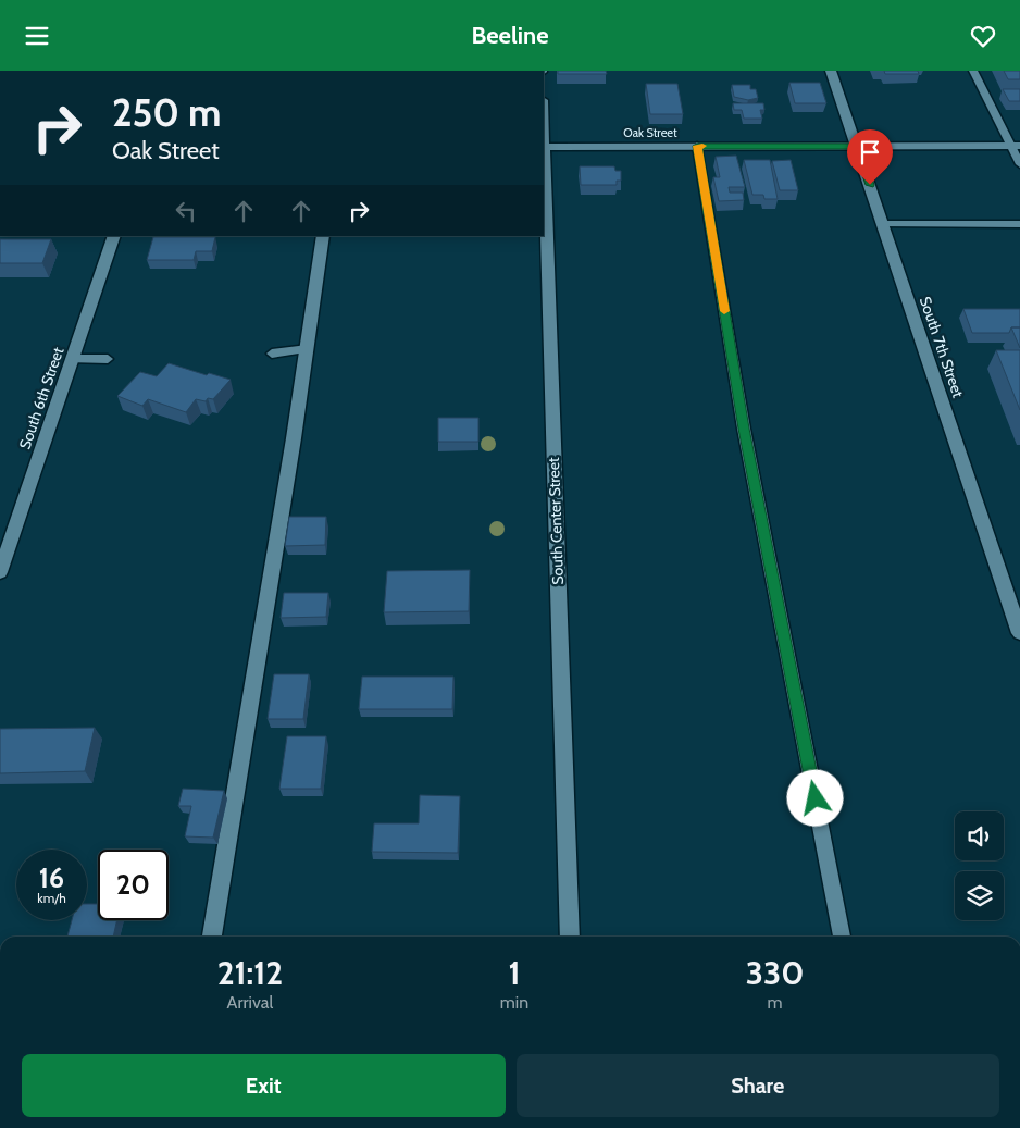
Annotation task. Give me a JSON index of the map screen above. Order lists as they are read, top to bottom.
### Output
{
  "streets": {
    "street": [
      "Oak Street",
      "South 7th Street",
      "South 6th Street",
      "South Center Street"
    ]
  },
  "crossings": [
    ["Oak Street", "South 7th Street"],
    ["Oak Street", "South Center Street"]
  ],
  "page": {
    "header": "Beeline",
    "turn": ["250 m", "Oak Street"],
    "speed": "16 km/h",
    "limit": "20",
    "eta": [
      "21:12",
      "Arrival",
      "1",
      "min",
      "330",
      "m"
    ],
    "buttons": ["Exit", "Share"]
  }
}
